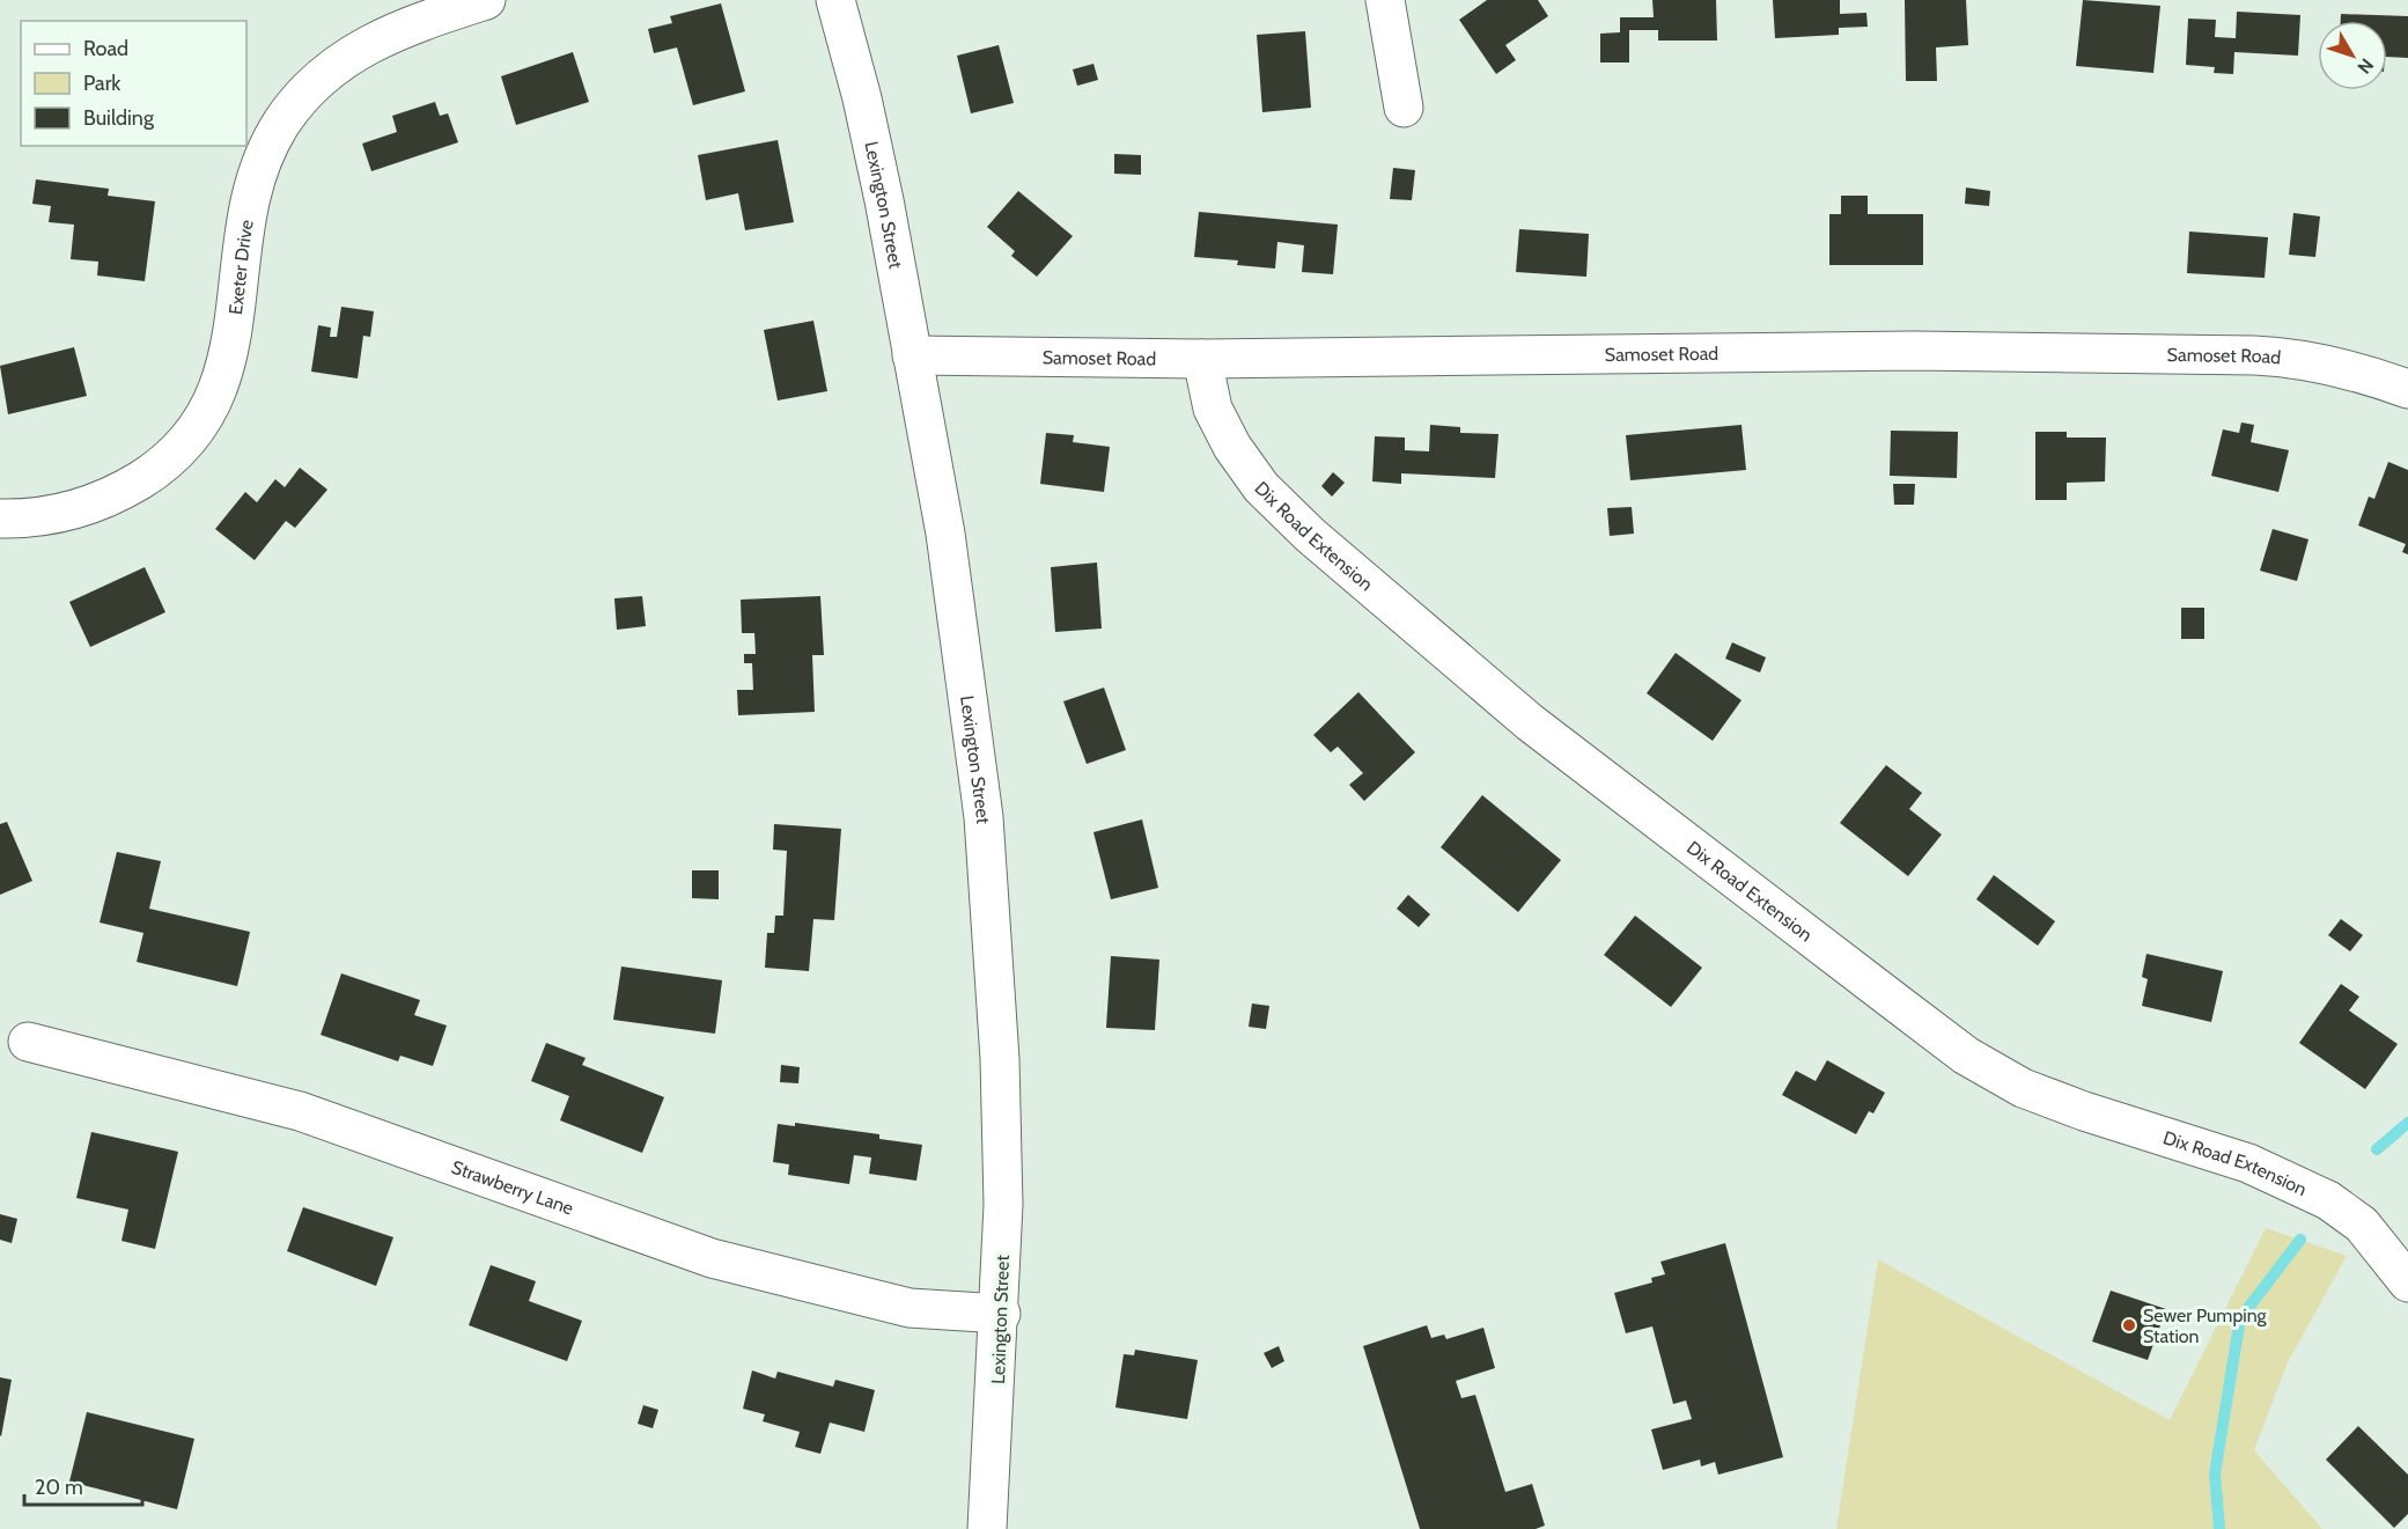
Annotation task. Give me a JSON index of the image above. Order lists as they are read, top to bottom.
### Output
{
  "streets": {
    "street": [
      "Lexington Street",
      "Exeter Drive",
      "Samoset Road",
      "Dix Road Extension",
      "Strawberry Lane"
    ]
  },
  "crossings": [
    ["Lexington Street", "Samoset Road"],
    ["Lexington Street", "Strawberry Lane"],
    ["Samoset Road", "Dix Road Extension"]
  ],
  "places": ["Sewer Pumping Station"],
  "legend": ["Road", "Park", "Building"],
  "scale_bar": "20 m",
  "north": "bottom right"
}
